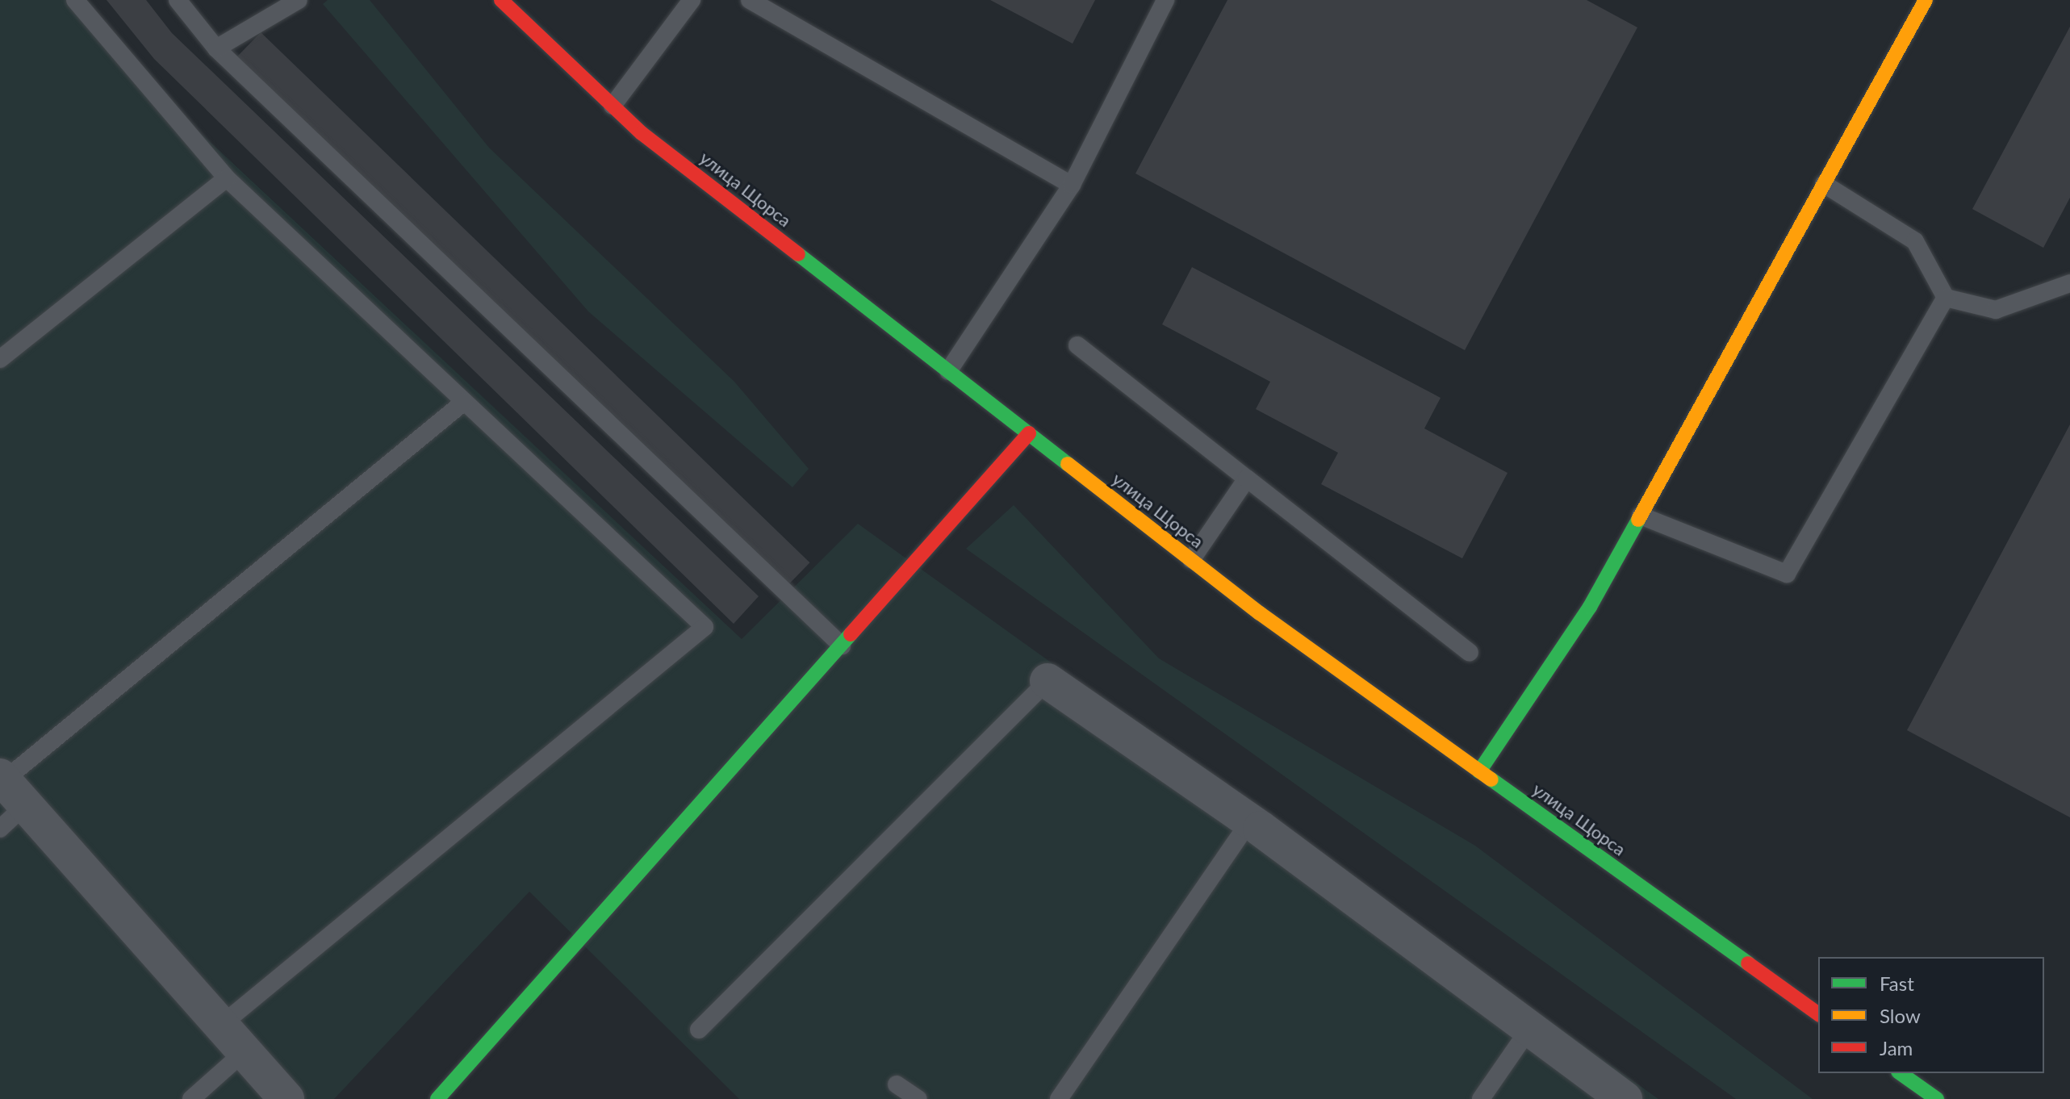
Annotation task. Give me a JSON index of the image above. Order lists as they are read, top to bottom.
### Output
{
  "streets": {
    "street": ["улица Щорса"]
  },
  "legend": ["Fast", "Slow", "Jam"]
}
